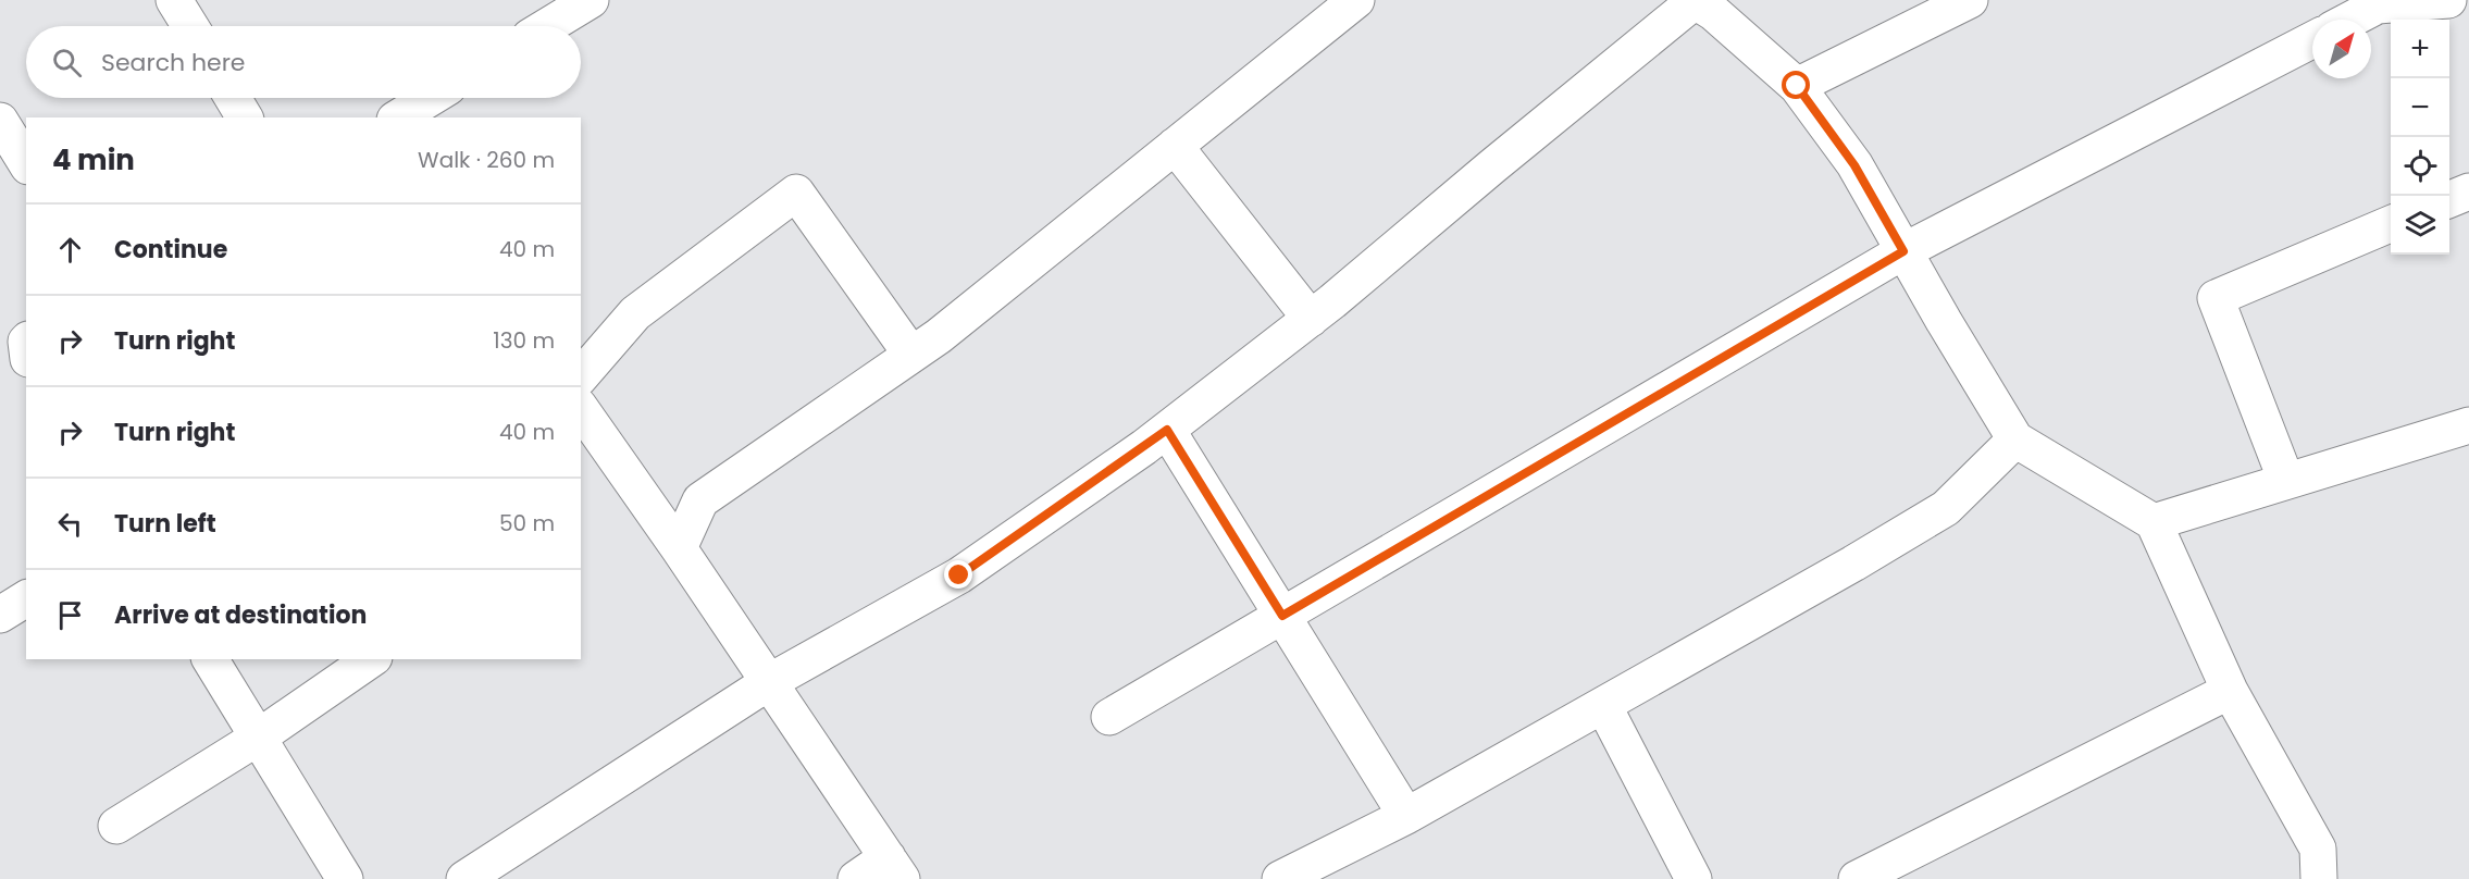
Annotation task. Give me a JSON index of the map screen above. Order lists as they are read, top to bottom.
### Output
{
  "north": "top right",
  "page": {
    "map_buttons": ["+", "−"],
    "search": "Search here",
    "heading": ["4 min", "Walk · 260 m"],
    "list": [
      ["Continue", "40 m"],
      ["Turn right", "130 m"],
      ["Turn right", "40 m"],
      ["Turn left", "50 m"],
      "Arrive at destination"
    ]
  }
}
